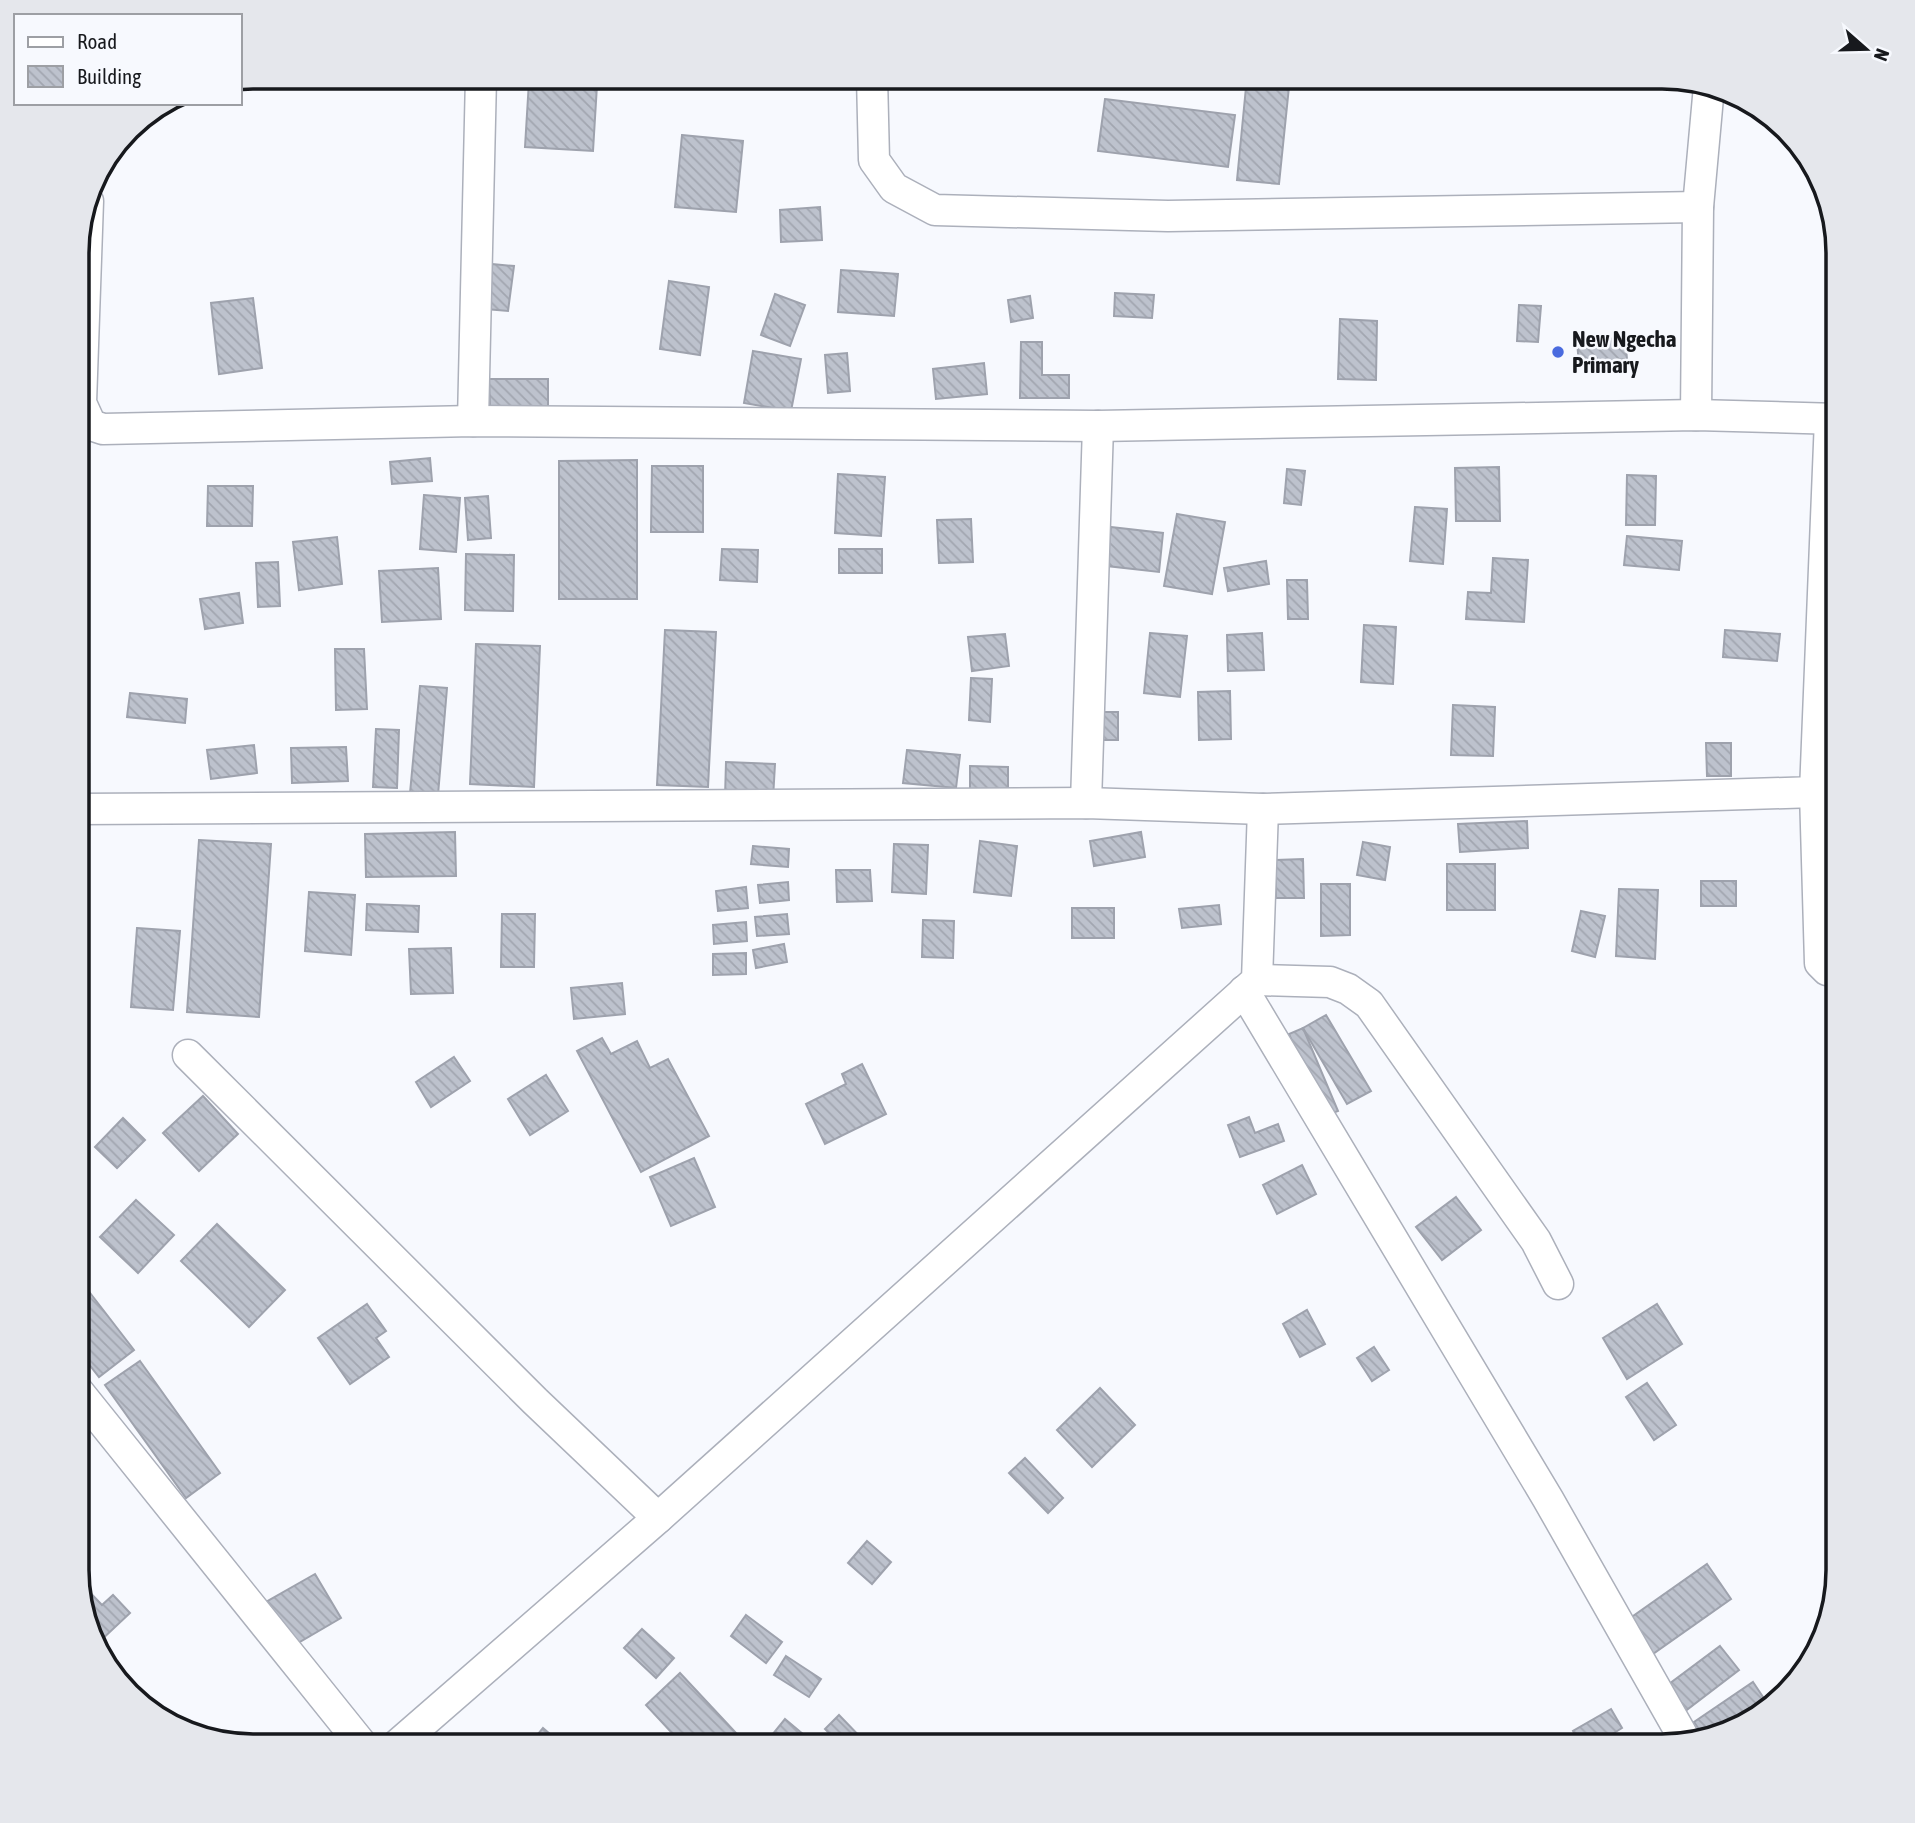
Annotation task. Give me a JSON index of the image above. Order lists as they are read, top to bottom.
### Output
{
  "places": ["New Ngecha Primary"],
  "legend": ["Road", "Building"],
  "north": "right"
}
